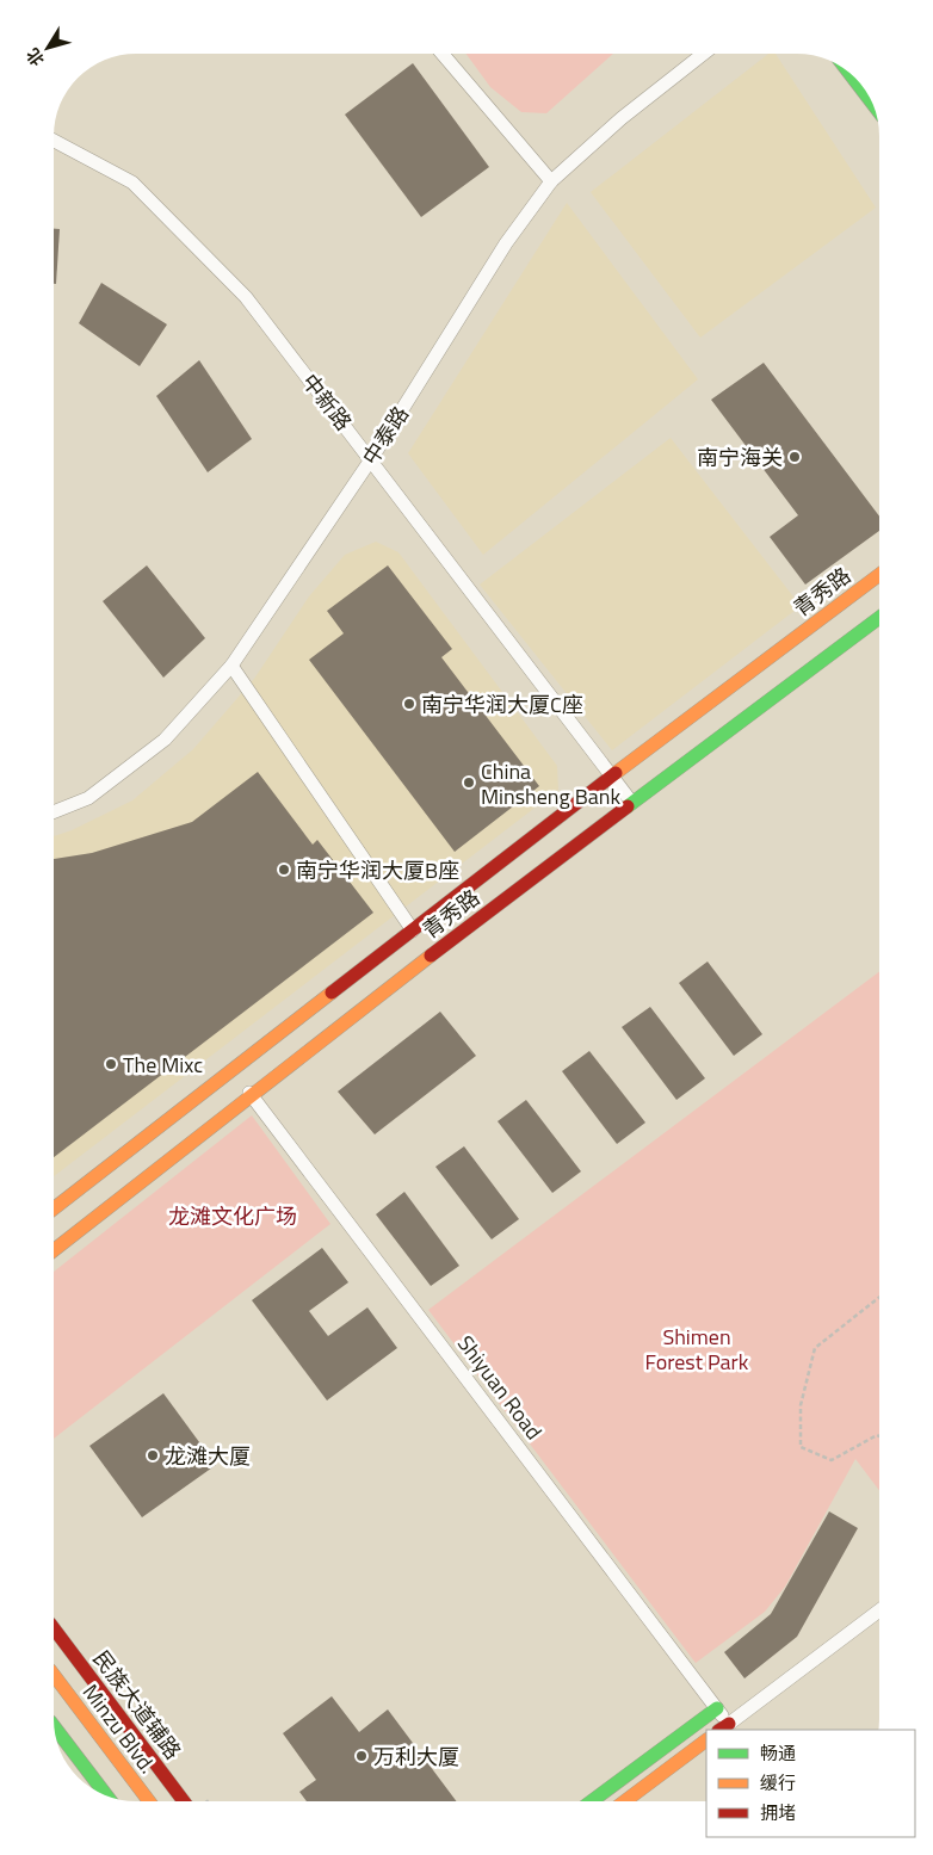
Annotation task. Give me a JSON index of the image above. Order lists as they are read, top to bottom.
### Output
{
  "streets": {
    "main road": ["青秀路", "民族大道辅路", "Minzu Blvd."],
    "street": ["中新路", "中泰路", "Shiyuan Road"]
  },
  "crossings": [
    ["中新路", "中泰路"],
    ["中新路", "青秀路"],
    ["青秀路", "Shiyuan Road"]
  ],
  "parks": ["龙滩文化广场", "Shimen Forest Park"],
  "places": [
    "南宁海关",
    "南宁华润大厦C座",
    "China Minsheng Bank",
    "南宁华润大厦B座",
    "The Mixc",
    "龙滩大厦",
    "万利大厦"
  ],
  "legend": ["畅通", "缓行", "拥堵"],
  "north": "bottom left"
}
